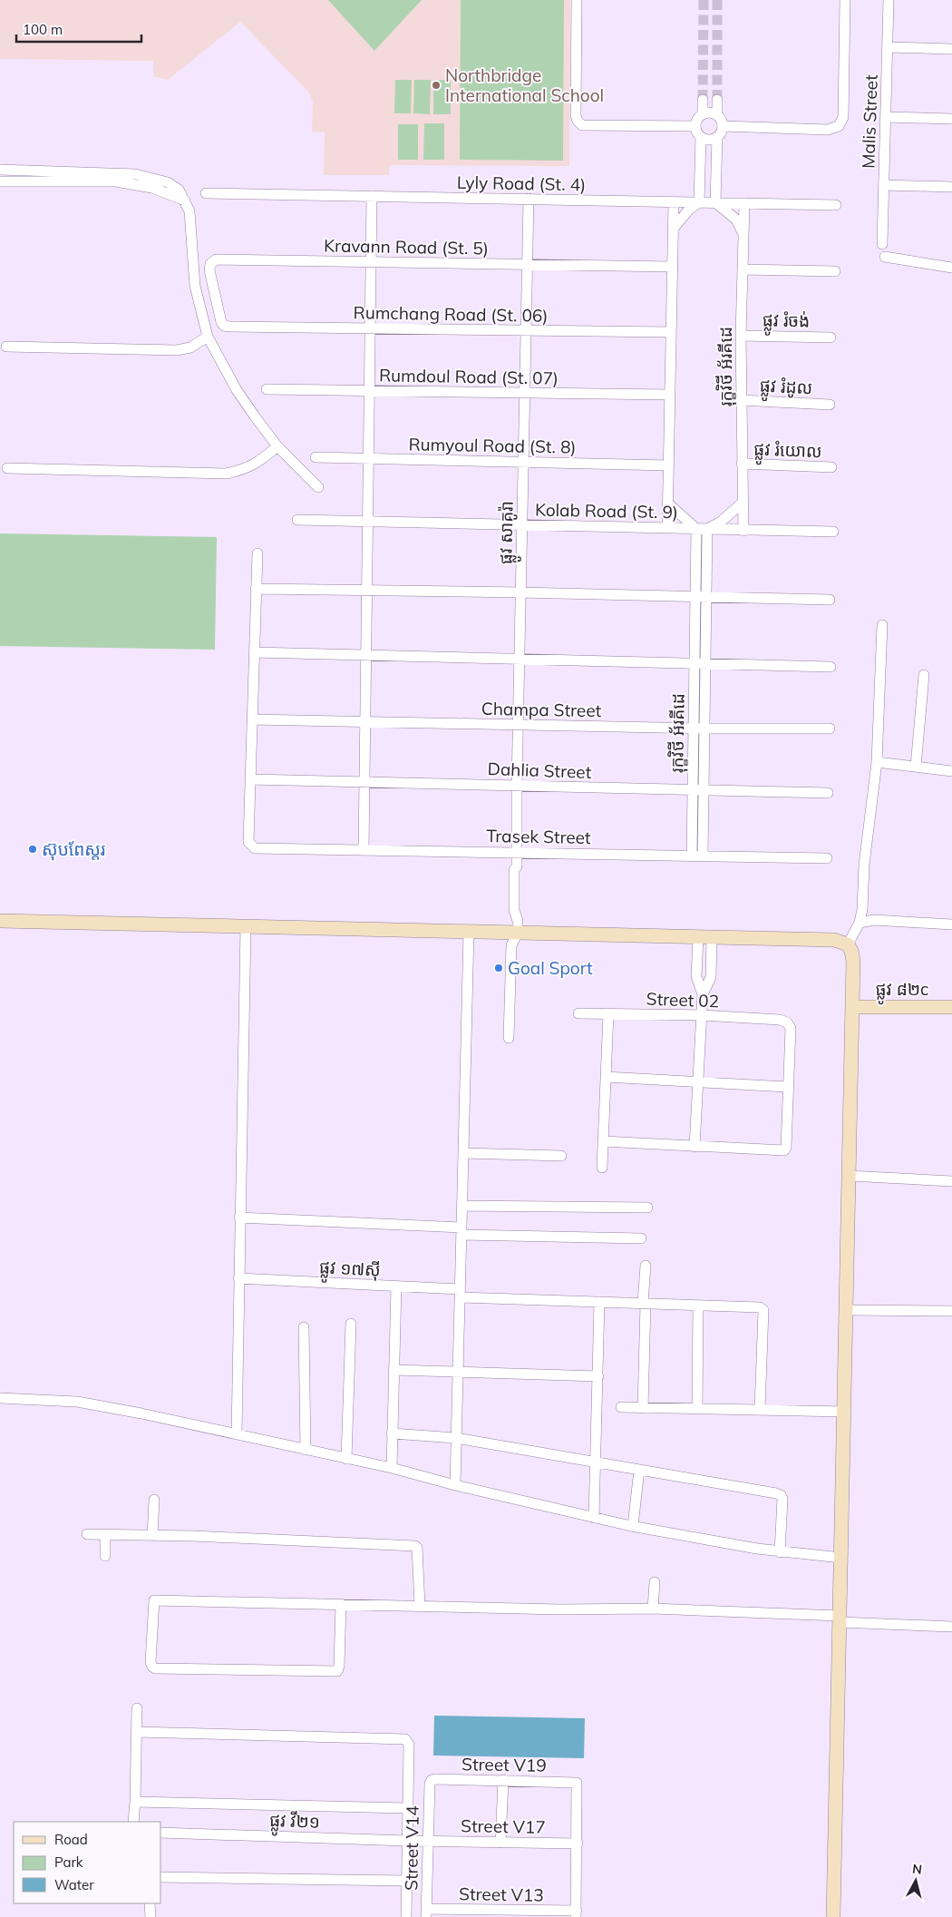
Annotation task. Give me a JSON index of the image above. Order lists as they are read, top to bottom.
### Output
{
  "streets": {
    "street": [
      "Malis Street",
      "Lyly Road (St. 4)",
      "Kravann Road (St. 5)",
      "Rumchang Road (St. 06)",
      "ផ្លូវ រំចង់",
      "រុក្ខវិថី អ័រគីដេ",
      "Rumdoul Road (St. 07)",
      "ផ្លូវ រំដូល",
      "Rumyoul Road (St. 8)",
      "ផ្លូវ រំយោល",
      "Kolab Road (St. 9)",
      "ផ្លូវ សាគូរ៉ា",
      "Champa Street",
      "Dahlia Street",
      "Trasek Street",
      "ផ្លូវ ៨២c",
      "Street 02",
      "ផ្លូវ ១៧ស៊ី",
      "Street V19",
      "ផ្លូវ វី២១",
      "Street V17",
      "Street V14",
      "Street V13"
    ]
  },
  "crossings": [
    ["Lyly Road (St. 4)", "រុក្ខវិថី អ័រគីដេ"],
    ["Lyly Road (St. 4)", "ផ្លូវ សាគូរ៉ា"],
    ["Kravann Road (St. 5)", "Rumchang Road (St. 06)"],
    ["Kravann Road (St. 5)", "ផ្លូវ សាគូរ៉ា"],
    ["Rumchang Road (St. 06)", "ផ្លូវ សាគូរ៉ា"],
    ["ផ្លូវ រំចង់", "រុក្ខវិថី អ័រគីដេ"],
    ["រុក្ខវិថី អ័រគីដេ", "ផ្លូវ រំដូល"],
    ["រុក្ខវិថី អ័រគីដេ", "ផ្លូវ រំយោល"],
    ["រុក្ខវិថី អ័រគីដេ", "Kolab Road (St. 9)"],
    ["រុក្ខវិថី អ័រគីដេ", "Champa Street"],
    ["រុក្ខវិថី អ័រគីដេ", "Dahlia Street"],
    ["រុក្ខវិថី អ័រគីដេ", "Trasek Street"],
    ["Rumdoul Road (St. 07)", "ផ្លូវ សាគូរ៉ា"],
    ["Rumyoul Road (St. 8)", "ផ្លូវ សាគូរ៉ា"],
    ["Kolab Road (St. 9)", "ផ្លូវ សាគូរ៉ា"],
    ["ផ្លូវ សាគូរ៉ា", "Champa Street"],
    ["ផ្លូវ សាគូរ៉ា", "Dahlia Street"],
    ["ផ្លូវ សាគូរ៉ា", "Trasek Street"],
    ["Dahlia Street", "Trasek Street"],
    ["Street V19", "Street V17"],
    ["Street V19", "Street V14"],
    ["ផ្លូវ វី២១", "Street V17"],
    ["ផ្លូវ វី២១", "Street V14"],
    ["Street V17", "Street V14"],
    ["Street V14", "Street V13"]
  ],
  "places": ["Northbridge International School", "ស៊ុបពែស្តរ", "Goal Sport"],
  "legend": ["Road", "Park", "Water"],
  "scale_bar": "100 m",
  "north": "top"
}
